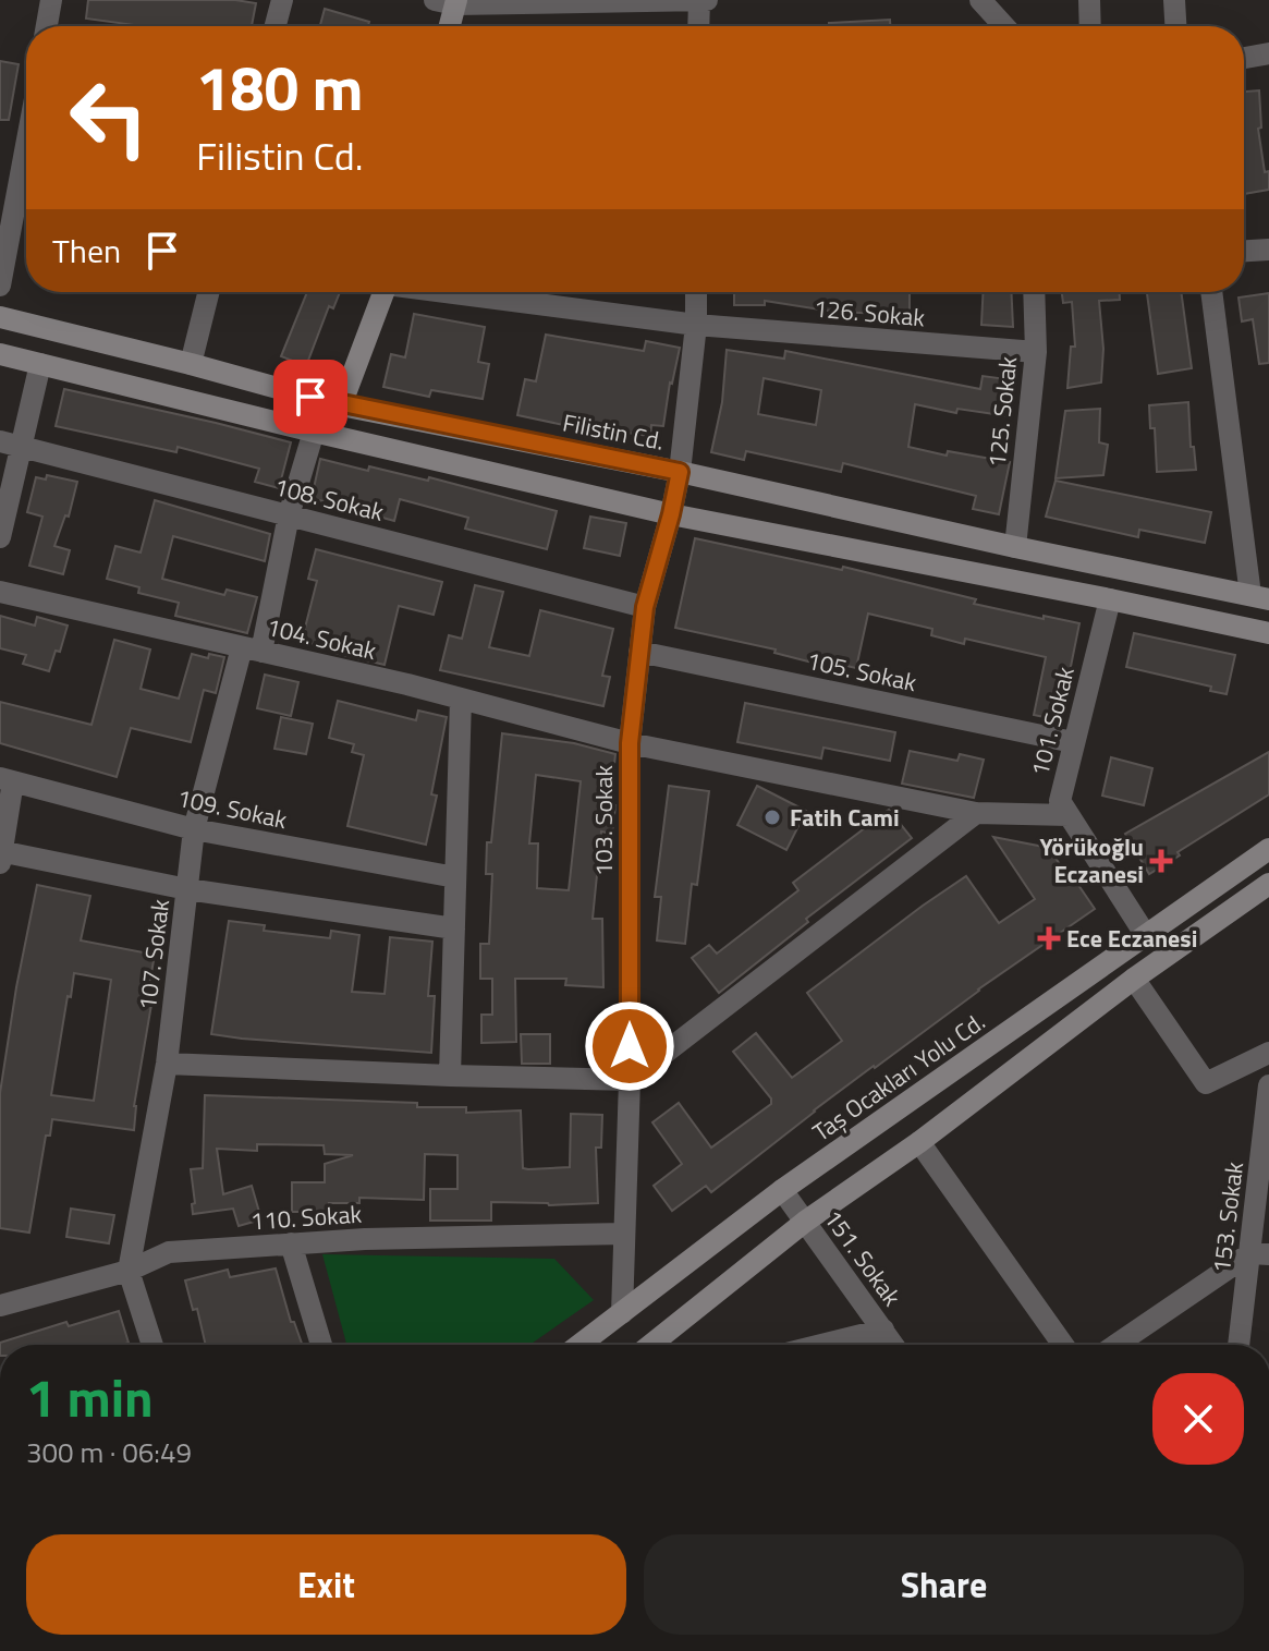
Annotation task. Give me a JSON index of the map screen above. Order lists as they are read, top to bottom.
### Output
{
  "streets": {
    "main road": ["Filistin Cd.", "Taş Ocakları Yolu Cd."],
    "street": [
      "126. Sokak",
      "125. Sokak",
      "108. Sokak",
      "104. Sokak",
      "105. Sokak",
      "101. Sokak",
      "109. Sokak",
      "103. Sokak",
      "107. Sokak",
      "110. Sokak",
      "153. Sokak",
      "151. Sokak"
    ]
  },
  "crossings": [
    ["126. Sokak", "125. Sokak"],
    ["126. Sokak", "103. Sokak"],
    ["125. Sokak", "Filistin Cd."],
    ["Filistin Cd.", "103. Sokak"],
    ["108. Sokak", "103. Sokak"],
    ["108. Sokak", "107. Sokak"],
    ["104. Sokak", "101. Sokak"],
    ["104. Sokak", "103. Sokak"],
    ["104. Sokak", "107. Sokak"],
    ["105. Sokak", "101. Sokak"],
    ["105. Sokak", "103. Sokak"],
    ["101. Sokak", "Taş Ocakları Yolu Cd."],
    ["109. Sokak", "107. Sokak"],
    ["103. Sokak", "Taş Ocakları Yolu Cd."],
    ["103. Sokak", "110. Sokak"],
    ["107. Sokak", "110. Sokak"],
    ["Taş Ocakları Yolu Cd.", "151. Sokak"]
  ],
  "places": {
    "other": ["Fatih Cami"],
    "health": ["Yörükoğlu Eczanesi", "Ece Eczanesi"]
  },
  "page": {
    "turn": ["180 m", "Filistin Cd."],
    "then": "Then",
    "heading": ["1 min", "300 m · 06:49"],
    "buttons": ["Exit", "Share"]
  }
}
